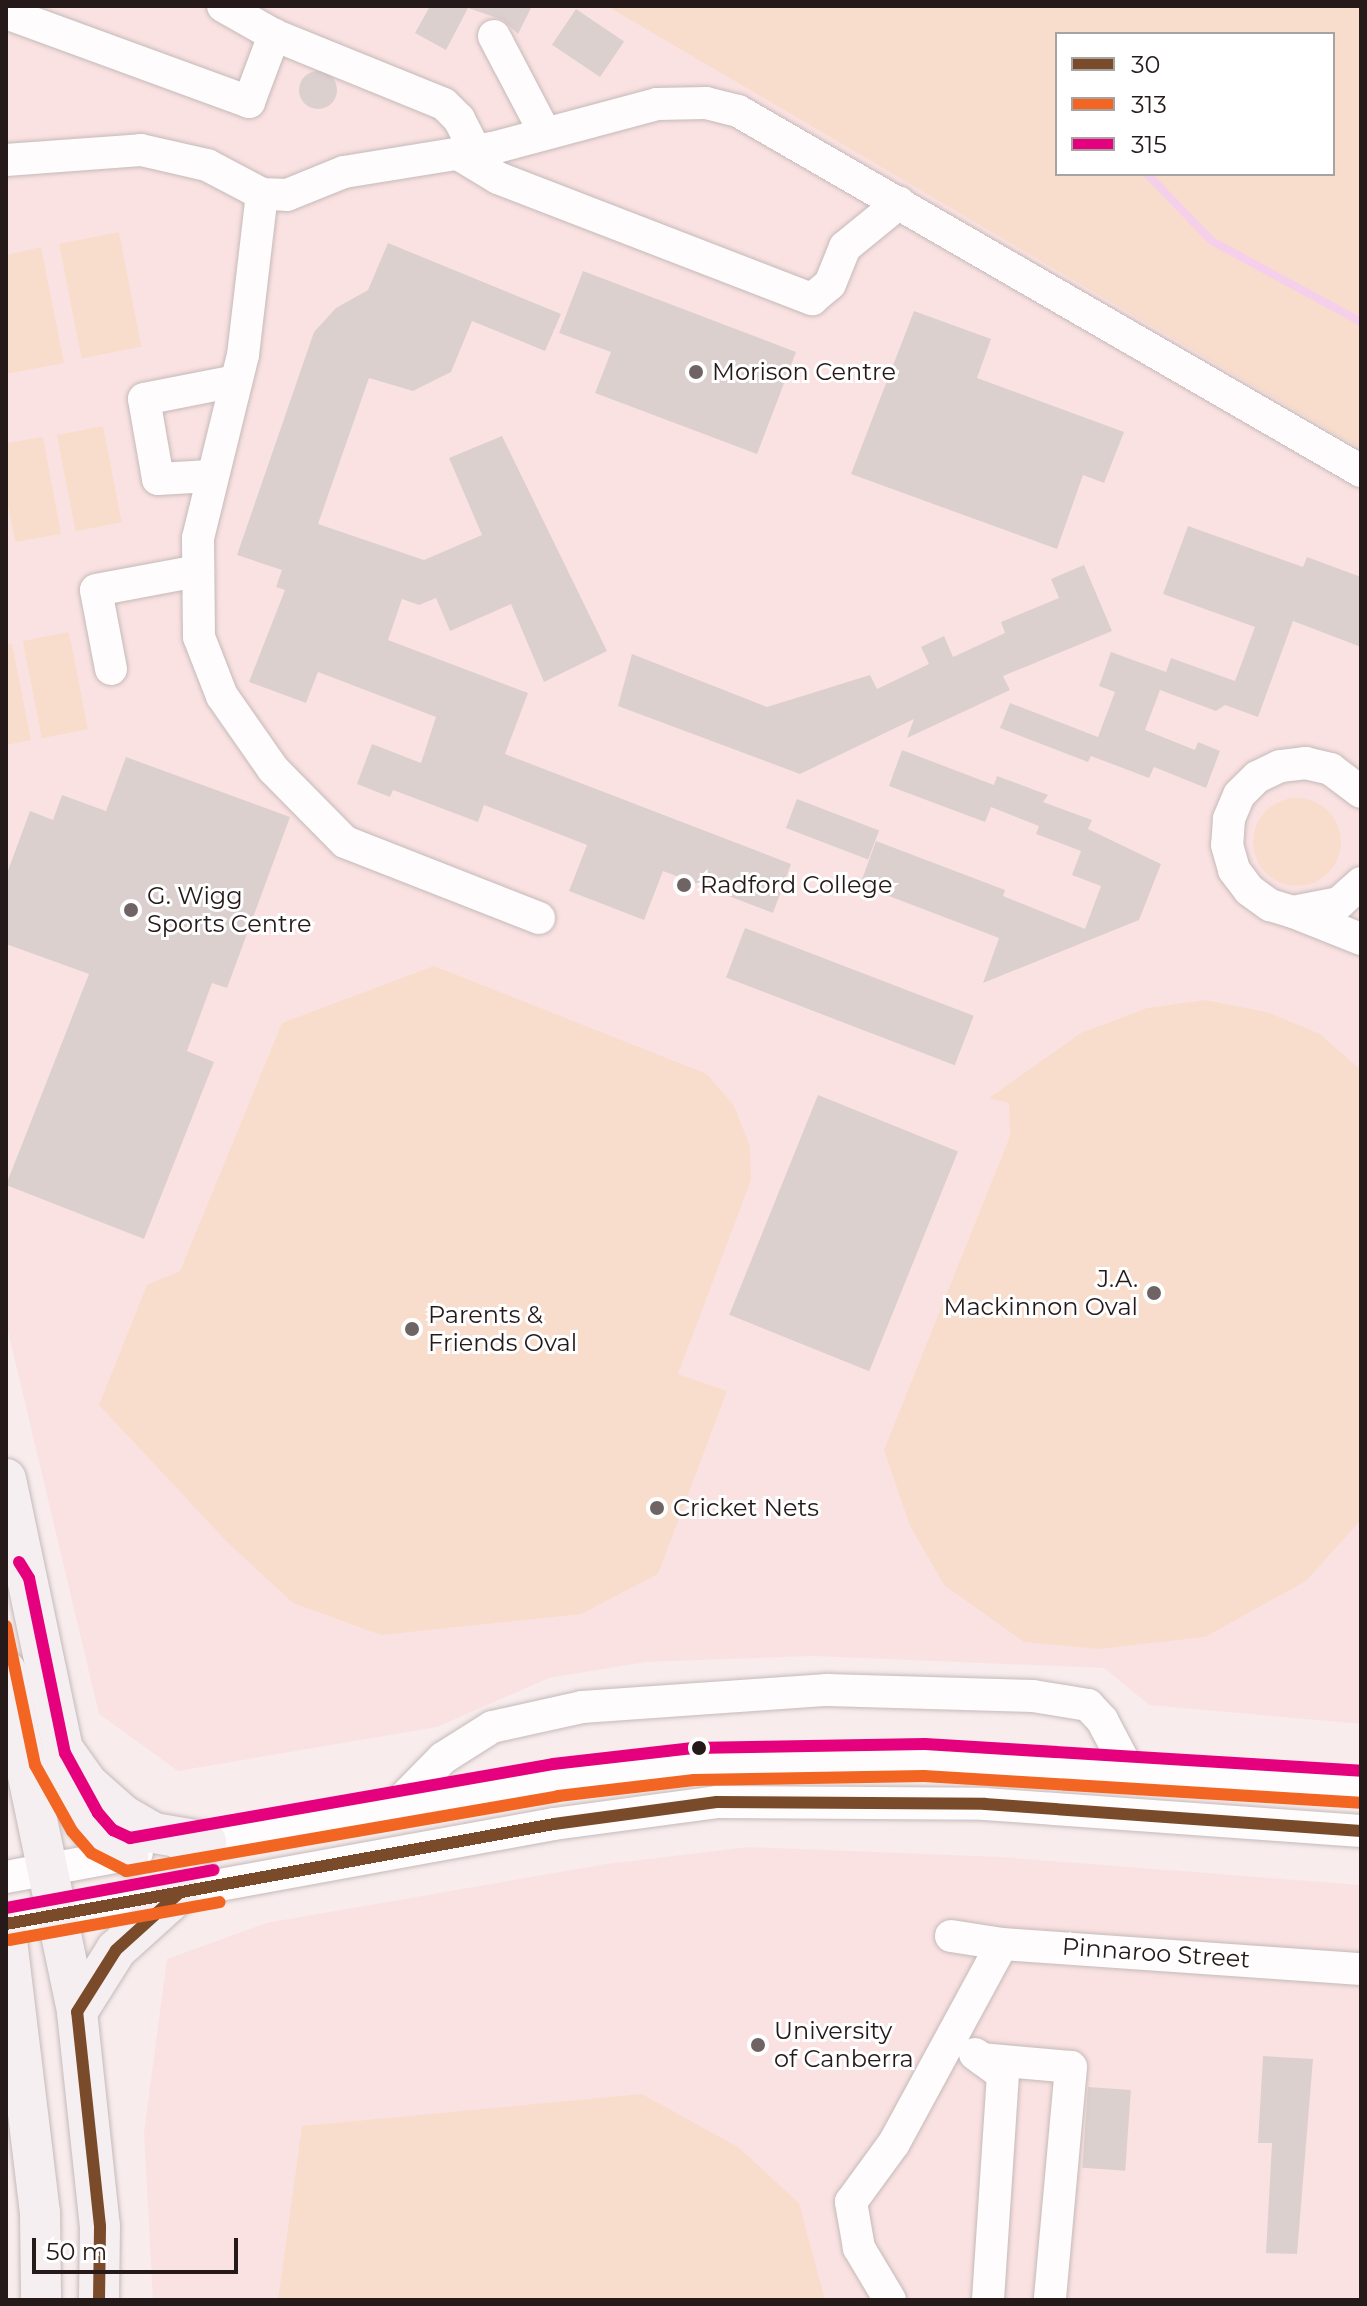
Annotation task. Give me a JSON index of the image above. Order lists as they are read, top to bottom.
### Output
{
  "streets": {
    "street": ["Pinnaroo Street"]
  },
  "places": [
    "Morison Centre",
    "Radford College",
    "G. Wigg Sports Centre",
    "J.A. Mackinnon Oval",
    "Parents & Friends Oval",
    "Cricket Nets",
    "University of Canberra"
  ],
  "lines": ["transit line 315", "transit line 313", "transit line 30"],
  "legend": ["30", "313", "315"],
  "scale_bar": "50 m"
}
